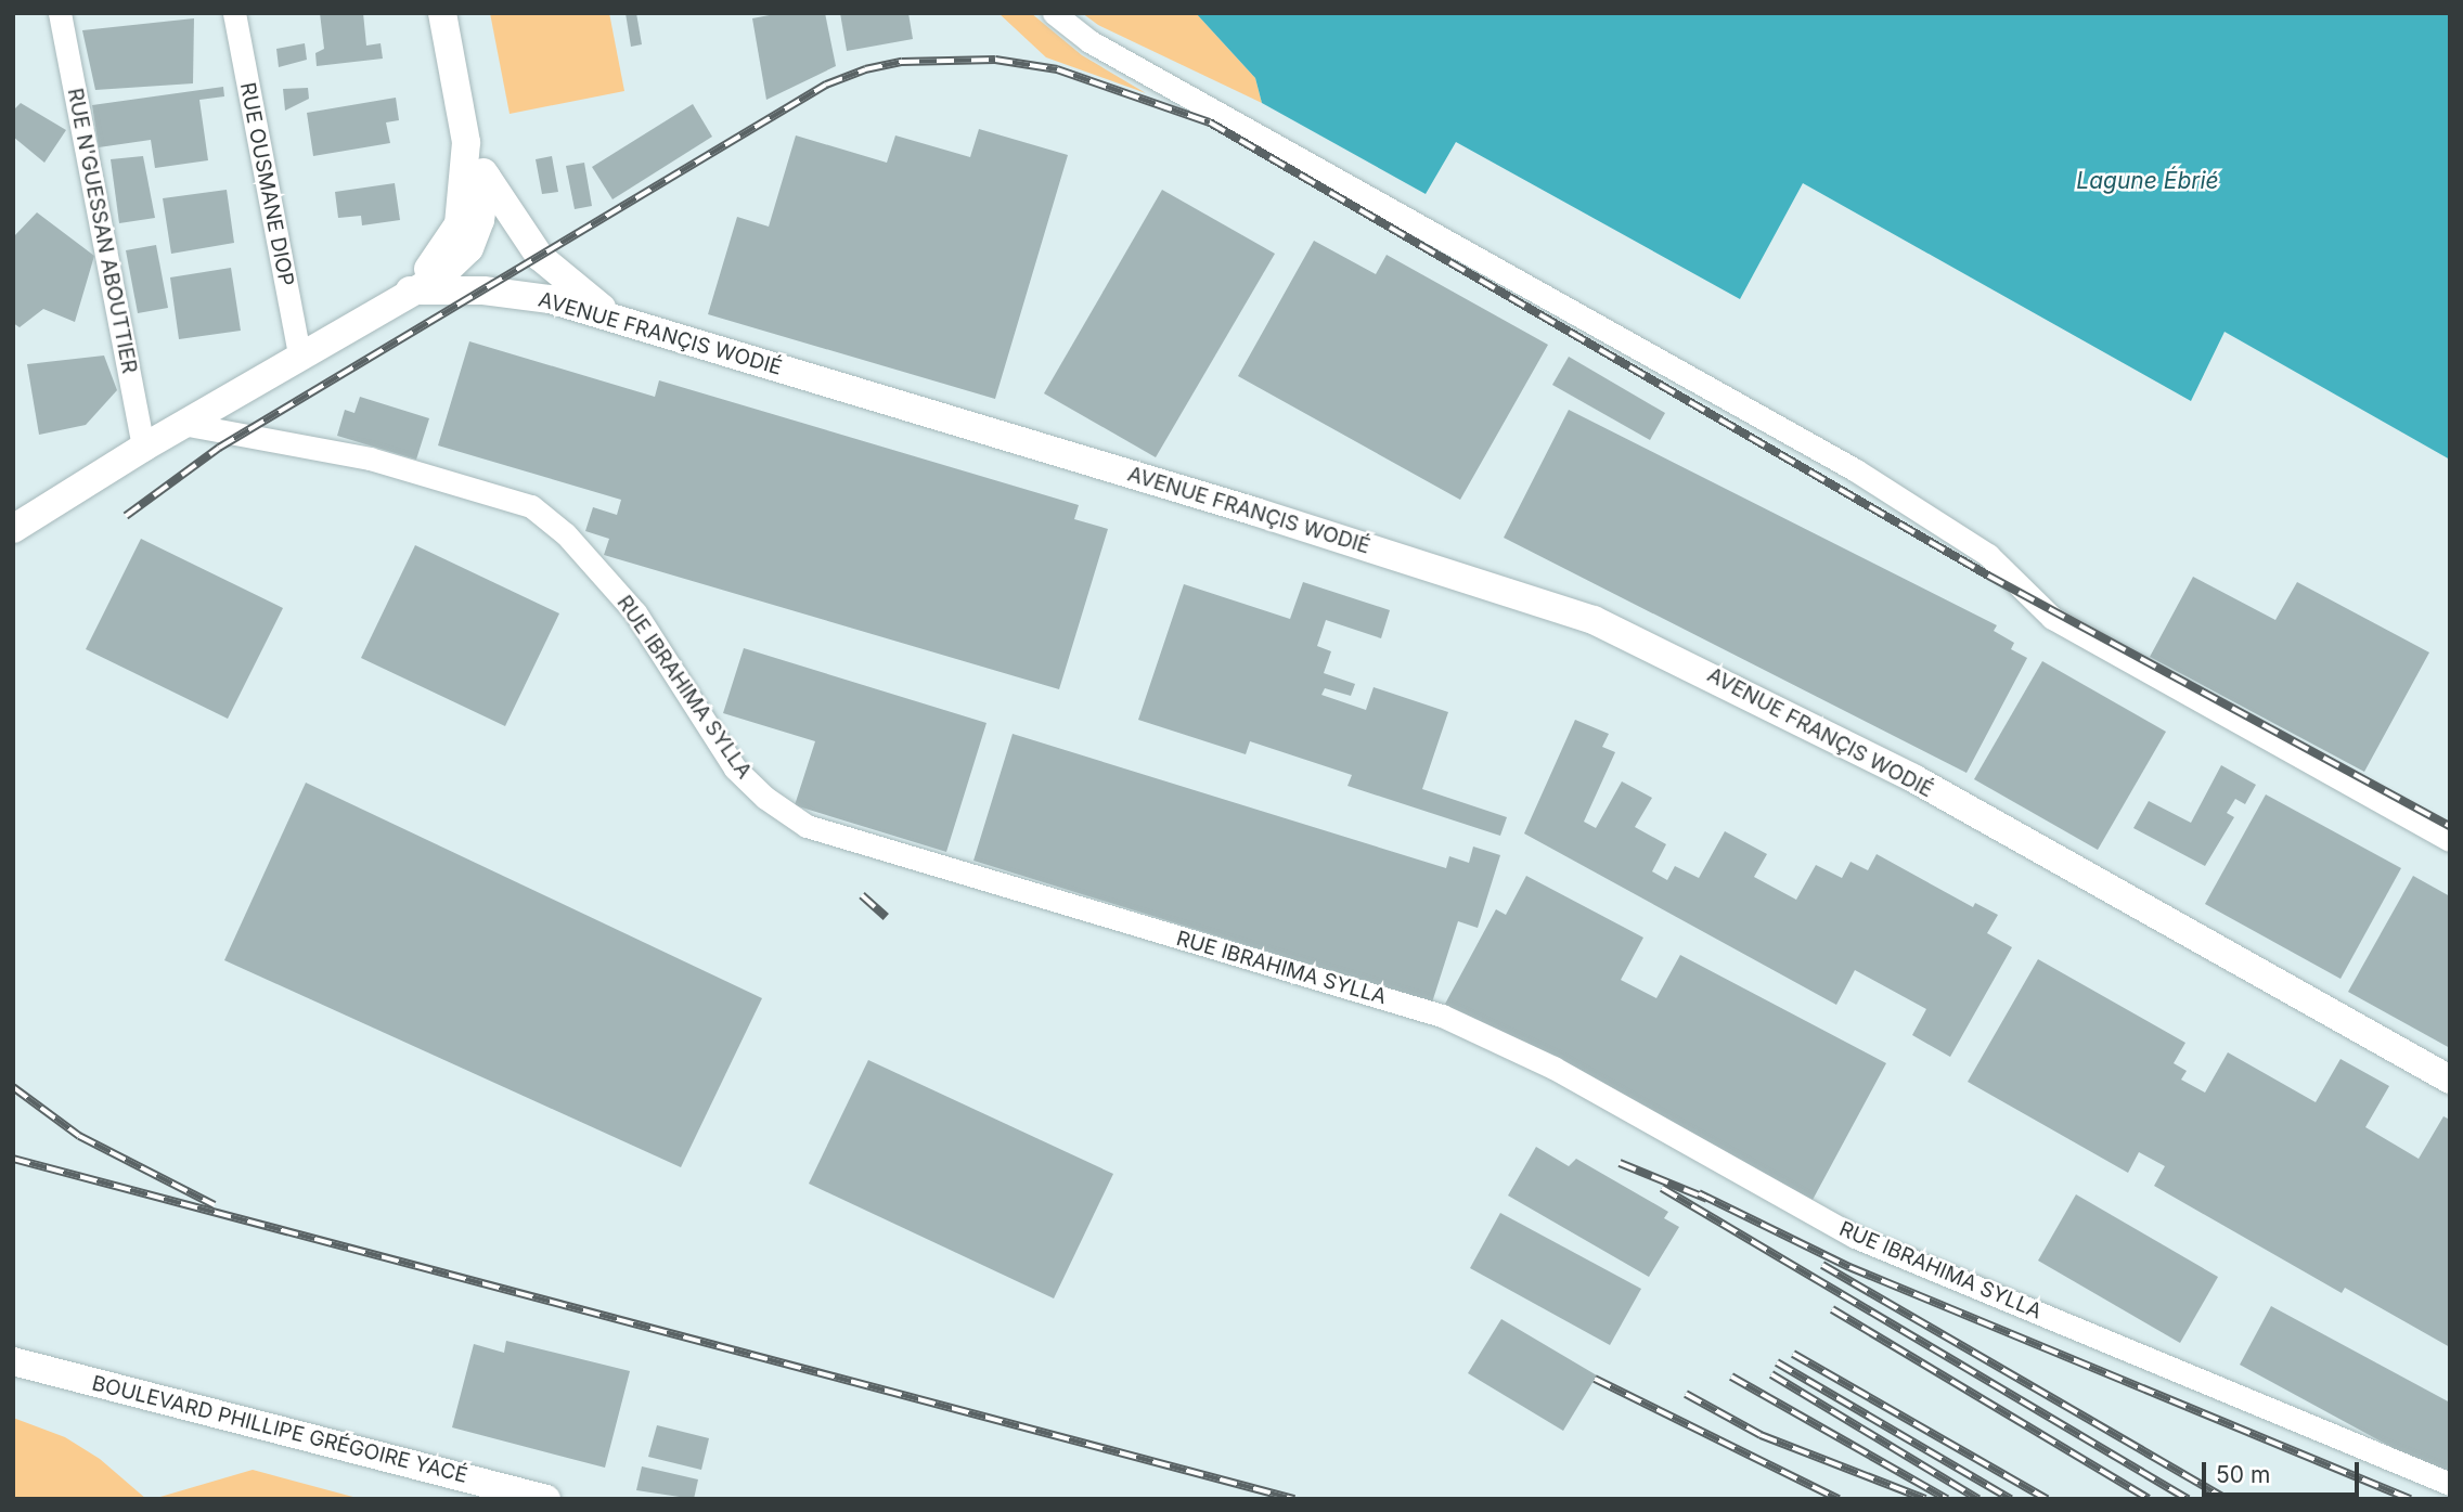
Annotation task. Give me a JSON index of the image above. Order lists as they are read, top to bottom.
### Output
{
  "streets": {
    "main road": ["AVENUE FRANÇIS WODIÉ", "BOULEVARD PHILLIPE GRÉGOIRE YACÉ"],
    "street": ["RUE OUSMANE DIOP", "RUE N'GUESSAN ABOUTTIER", "RUE IBRAHIMA SYLLA"]
  },
  "water": ["Lagune Ébrié"],
  "scale_bar": "50 m"
}
